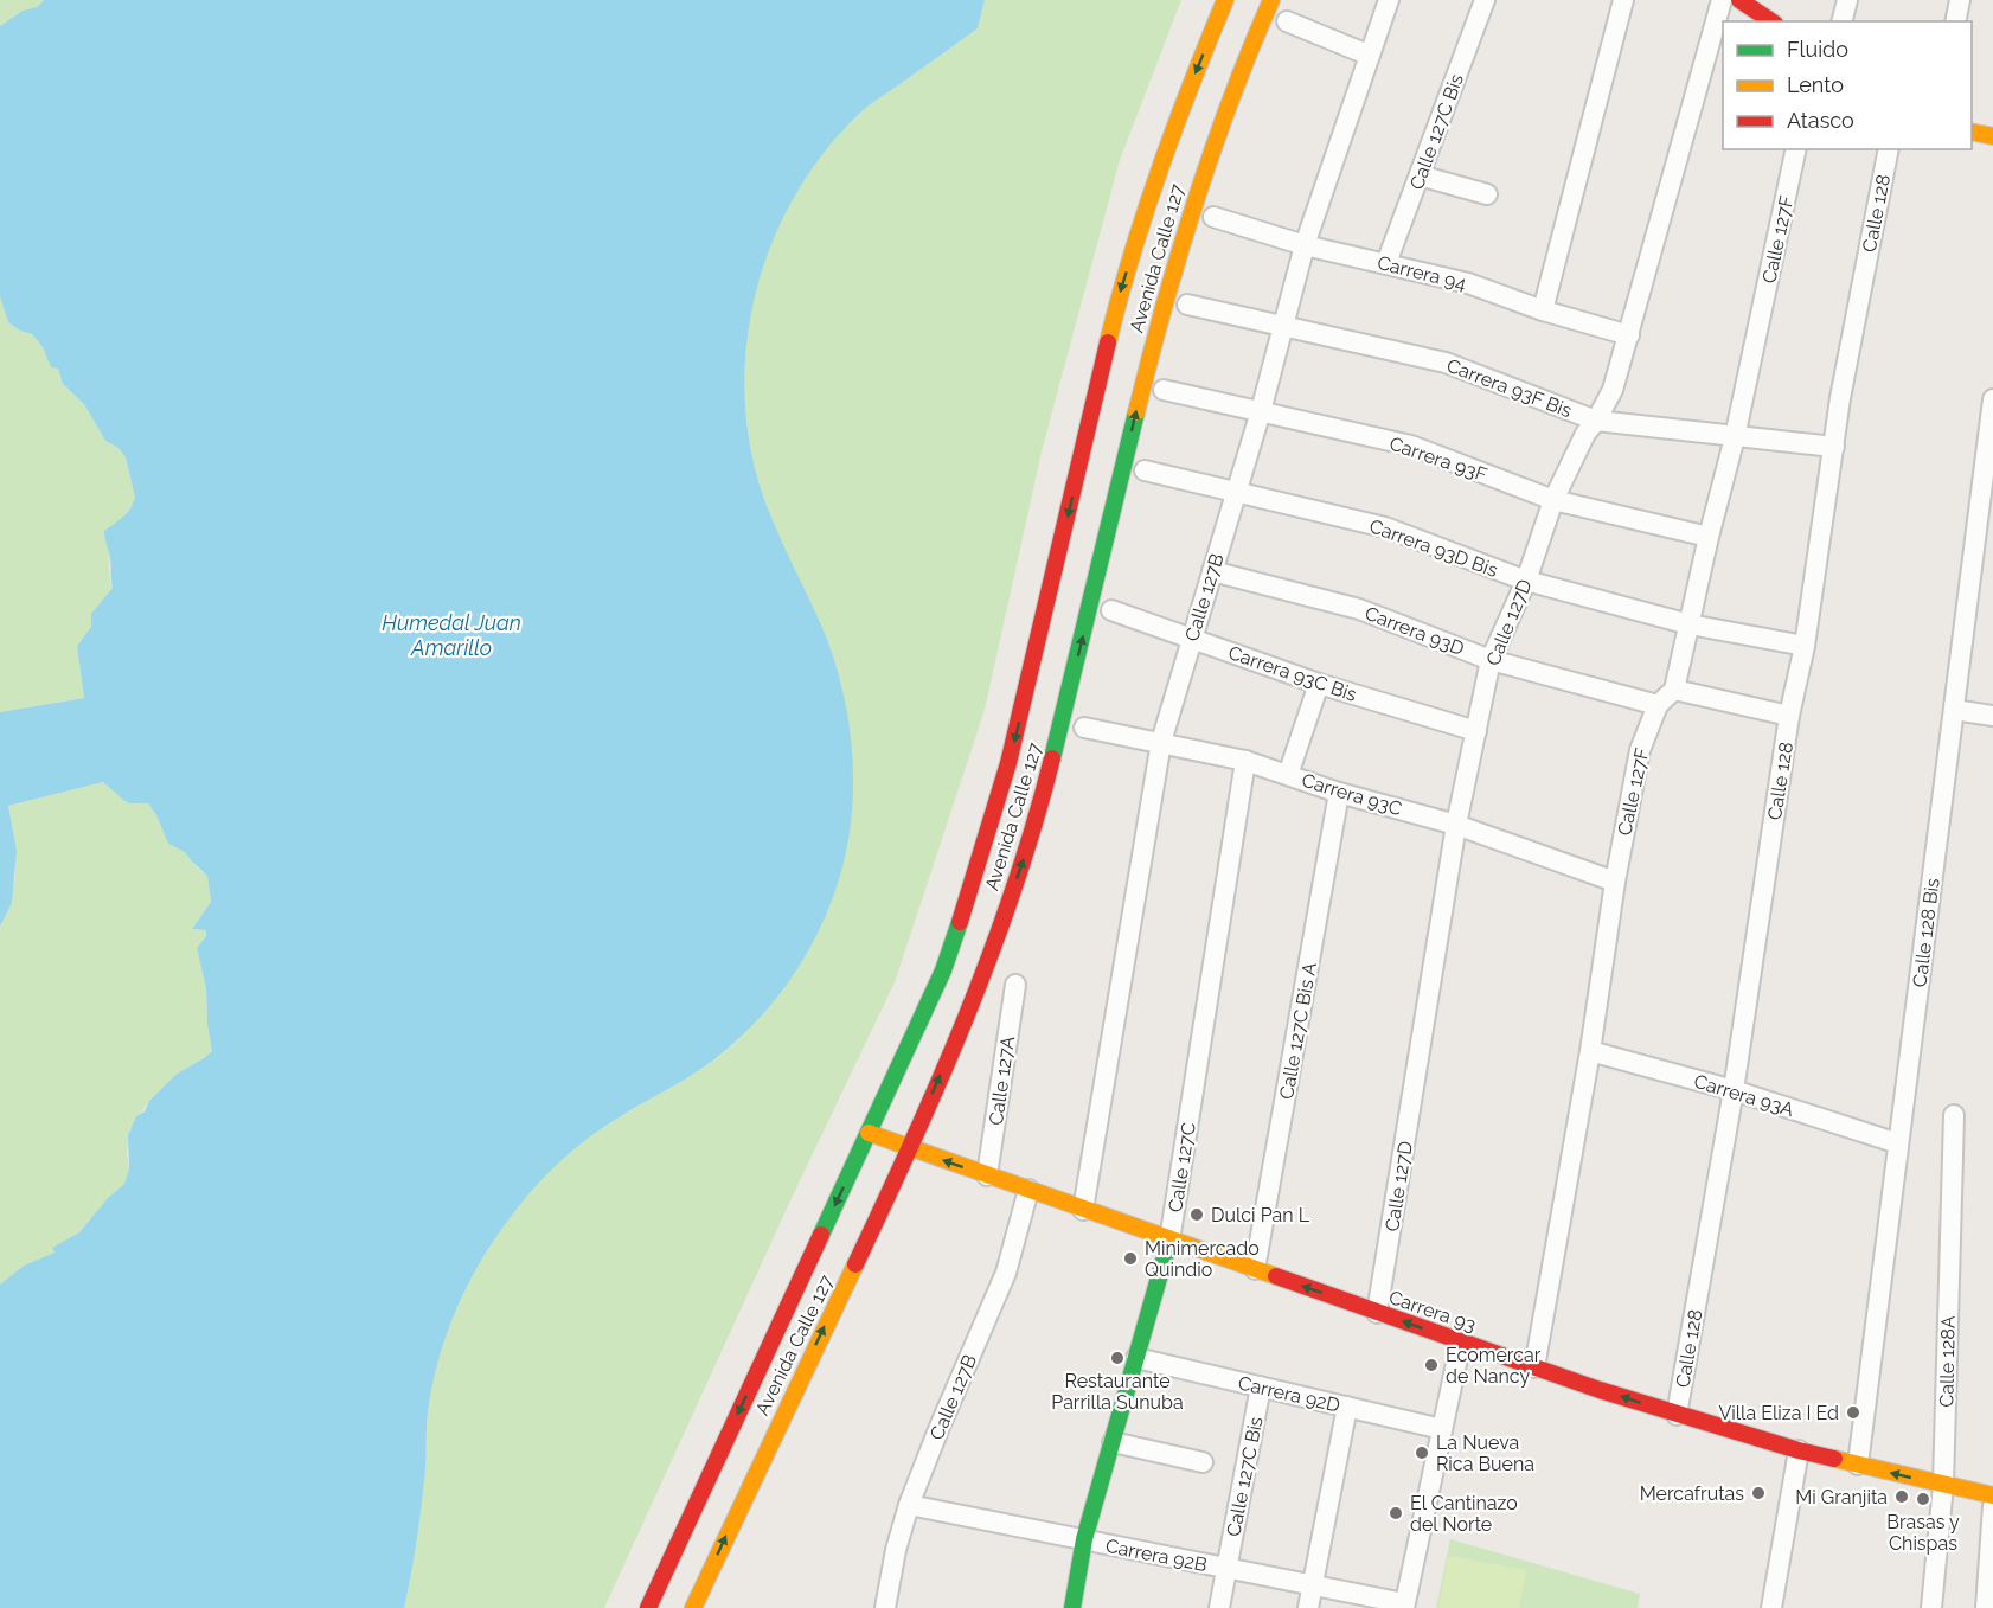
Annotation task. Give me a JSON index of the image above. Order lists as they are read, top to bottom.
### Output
{
  "streets": {
    "main road": ["Avenida Calle 127", "Calle 127C", "Carrera 93"],
    "street": [
      "Calle 127C Bis",
      "Calle 128",
      "Calle 127F",
      "Carrera 94",
      "Carrera 93F Bis",
      "Carrera 93F",
      "Carrera 93D Bis",
      "Calle 127B",
      "Calle 127D",
      "Carrera 93D",
      "Carrera 93C Bis",
      "Carrera 93C",
      "Calle 128 Bis",
      "Calle 127C Bis A",
      "Calle 127A",
      "Carrera 93A",
      "Calle 128A",
      "Carrera 92D",
      "Carrera 92B"
    ]
  },
  "crossings": [
    ["Calle 127C Bis", "Carrera 94"],
    ["Calle 127C Bis", "Carrera 92D"],
    ["Calle 127C Bis", "Carrera 92B"],
    ["Calle 128", "Carrera 93F Bis"],
    ["Calle 128", "Carrera 93D Bis"],
    ["Calle 128", "Carrera 93A"],
    ["Calle 128", "Carrera 93"],
    ["Calle 127F", "Carrera 93F Bis"],
    ["Calle 127F", "Carrera 93F"],
    ["Calle 127F", "Carrera 93D Bis"],
    ["Calle 127F", "Carrera 93D"],
    ["Calle 127F", "Carrera 93C"],
    ["Calle 127F", "Carrera 93A"],
    ["Calle 127F", "Carrera 93"],
    ["Avenida Calle 127", "Carrera 93"],
    ["Carrera 94", "Calle 127B"],
    ["Carrera 94", "Calle 127D"],
    ["Carrera 93F Bis", "Calle 127B"],
    ["Carrera 93F Bis", "Calle 127D"],
    ["Carrera 93F", "Calle 127B"],
    ["Carrera 93F", "Calle 127D"],
    ["Carrera 93D Bis", "Calle 127B"],
    ["Carrera 93D Bis", "Calle 127D"],
    ["Calle 127B", "Carrera 93D"],
    ["Calle 127B", "Carrera 93C Bis"],
    ["Calle 127B", "Carrera 93C"],
    ["Calle 127B", "Carrera 93"],
    ["Calle 127B", "Carrera 92B"],
    ["Calle 127D", "Carrera 93D"],
    ["Calle 127D", "Carrera 93C Bis"],
    ["Calle 127D", "Carrera 93C"],
    ["Calle 127D", "Carrera 93"],
    ["Carrera 93C", "Calle 127C Bis A"],
    ["Carrera 93C", "Calle 127C"],
    ["Calle 128 Bis", "Carrera 93A"],
    ["Calle 128 Bis", "Carrera 93"],
    ["Calle 127C Bis A", "Carrera 93"],
    ["Calle 127A", "Carrera 93"],
    ["Calle 127C", "Carrera 93"],
    ["Calle 127C", "Carrera 92D"],
    ["Calle 127C", "Carrera 92B"],
    ["Carrera 93", "Calle 128A"]
  ],
  "one_way": ["Carrera 93"],
  "water": ["Humedal Juan Amarillo"],
  "places": [
    "Dulci Pan L",
    "Minimercado Quindio",
    "Restaurante Parrilla Sunuba",
    "Ecomercar de Nancy",
    "Villa Eliza I Ed",
    "La Nueva Rica Buena",
    "Mercafrutas",
    "Mi Granjita",
    "Brasas y Chispas",
    "El Cantinazo del Norte"
  ],
  "legend": ["Fluido", "Lento", "Atasco"]
}
